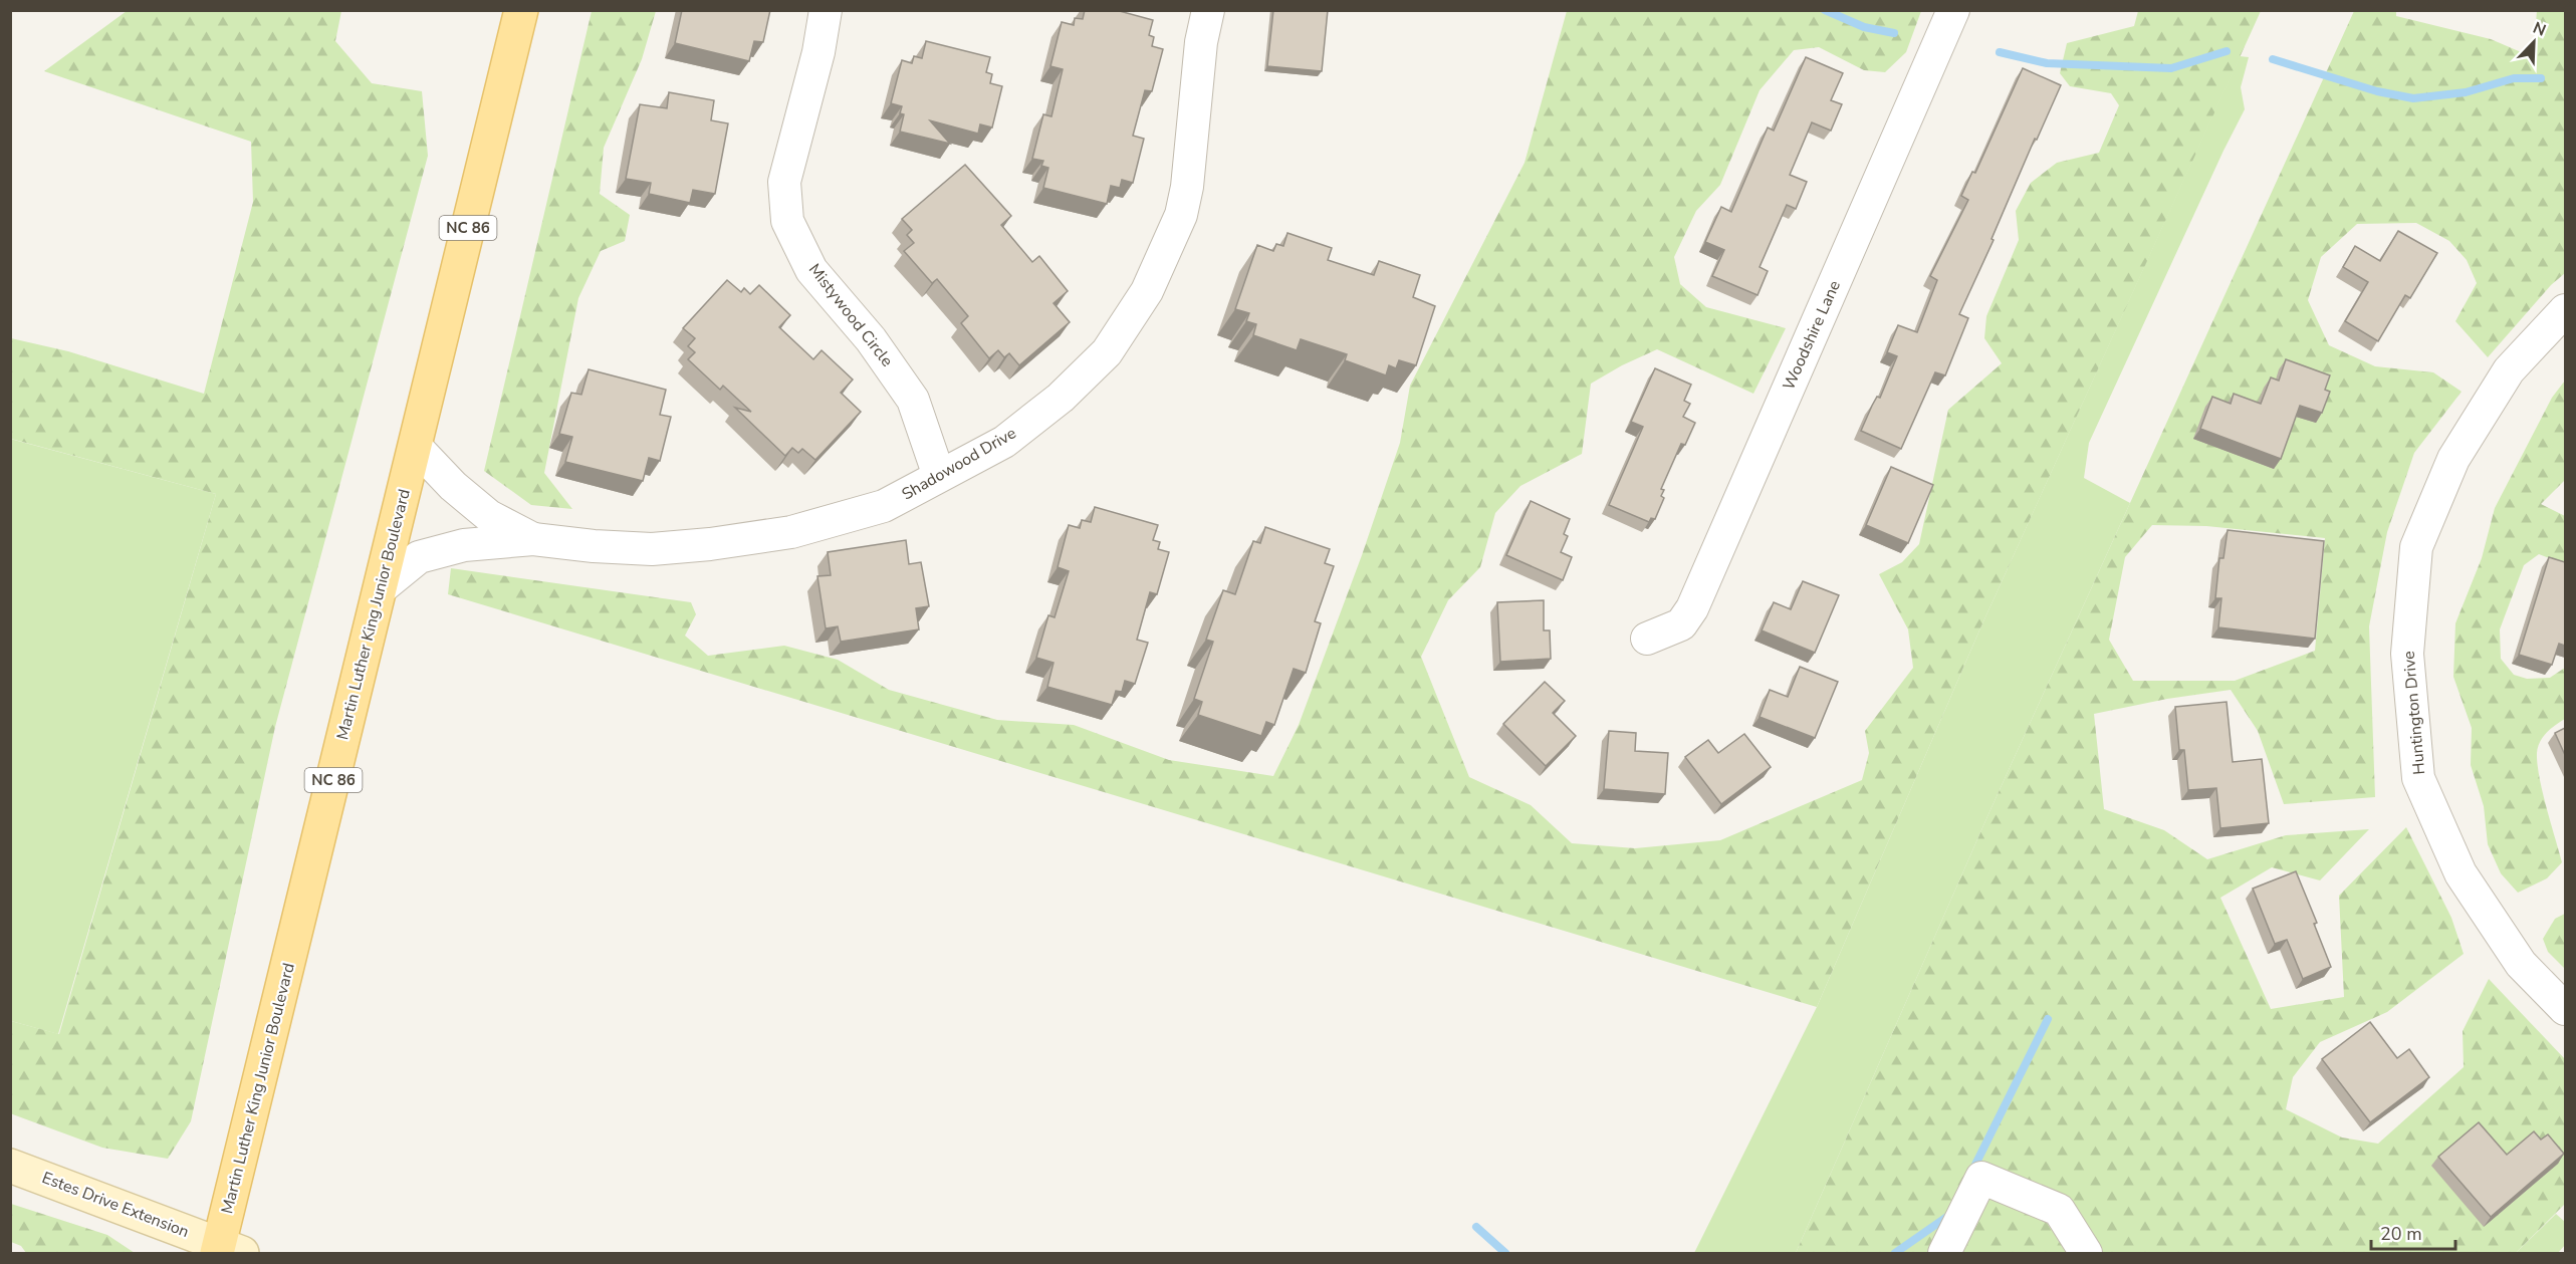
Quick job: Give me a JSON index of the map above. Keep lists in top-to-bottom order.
{
  "streets": {
    "main road": ["NC 86", "Martin Luther King Junior Boulevard", "Estes Drive Extension"],
    "street": [
      "Mistywood Circle",
      "Woodshire Lane",
      "Shadowood Drive",
      "Huntington Drive"
    ]
  },
  "crossings": [
    ["Mistywood Circle", "Shadowood Drive"],
    ["Shadowood Drive", "Martin Luther King Junior Boulevard"],
    ["Martin Luther King Junior Boulevard", "Estes Drive Extension"]
  ],
  "scale_bar": "20 m",
  "north": "top right"
}
